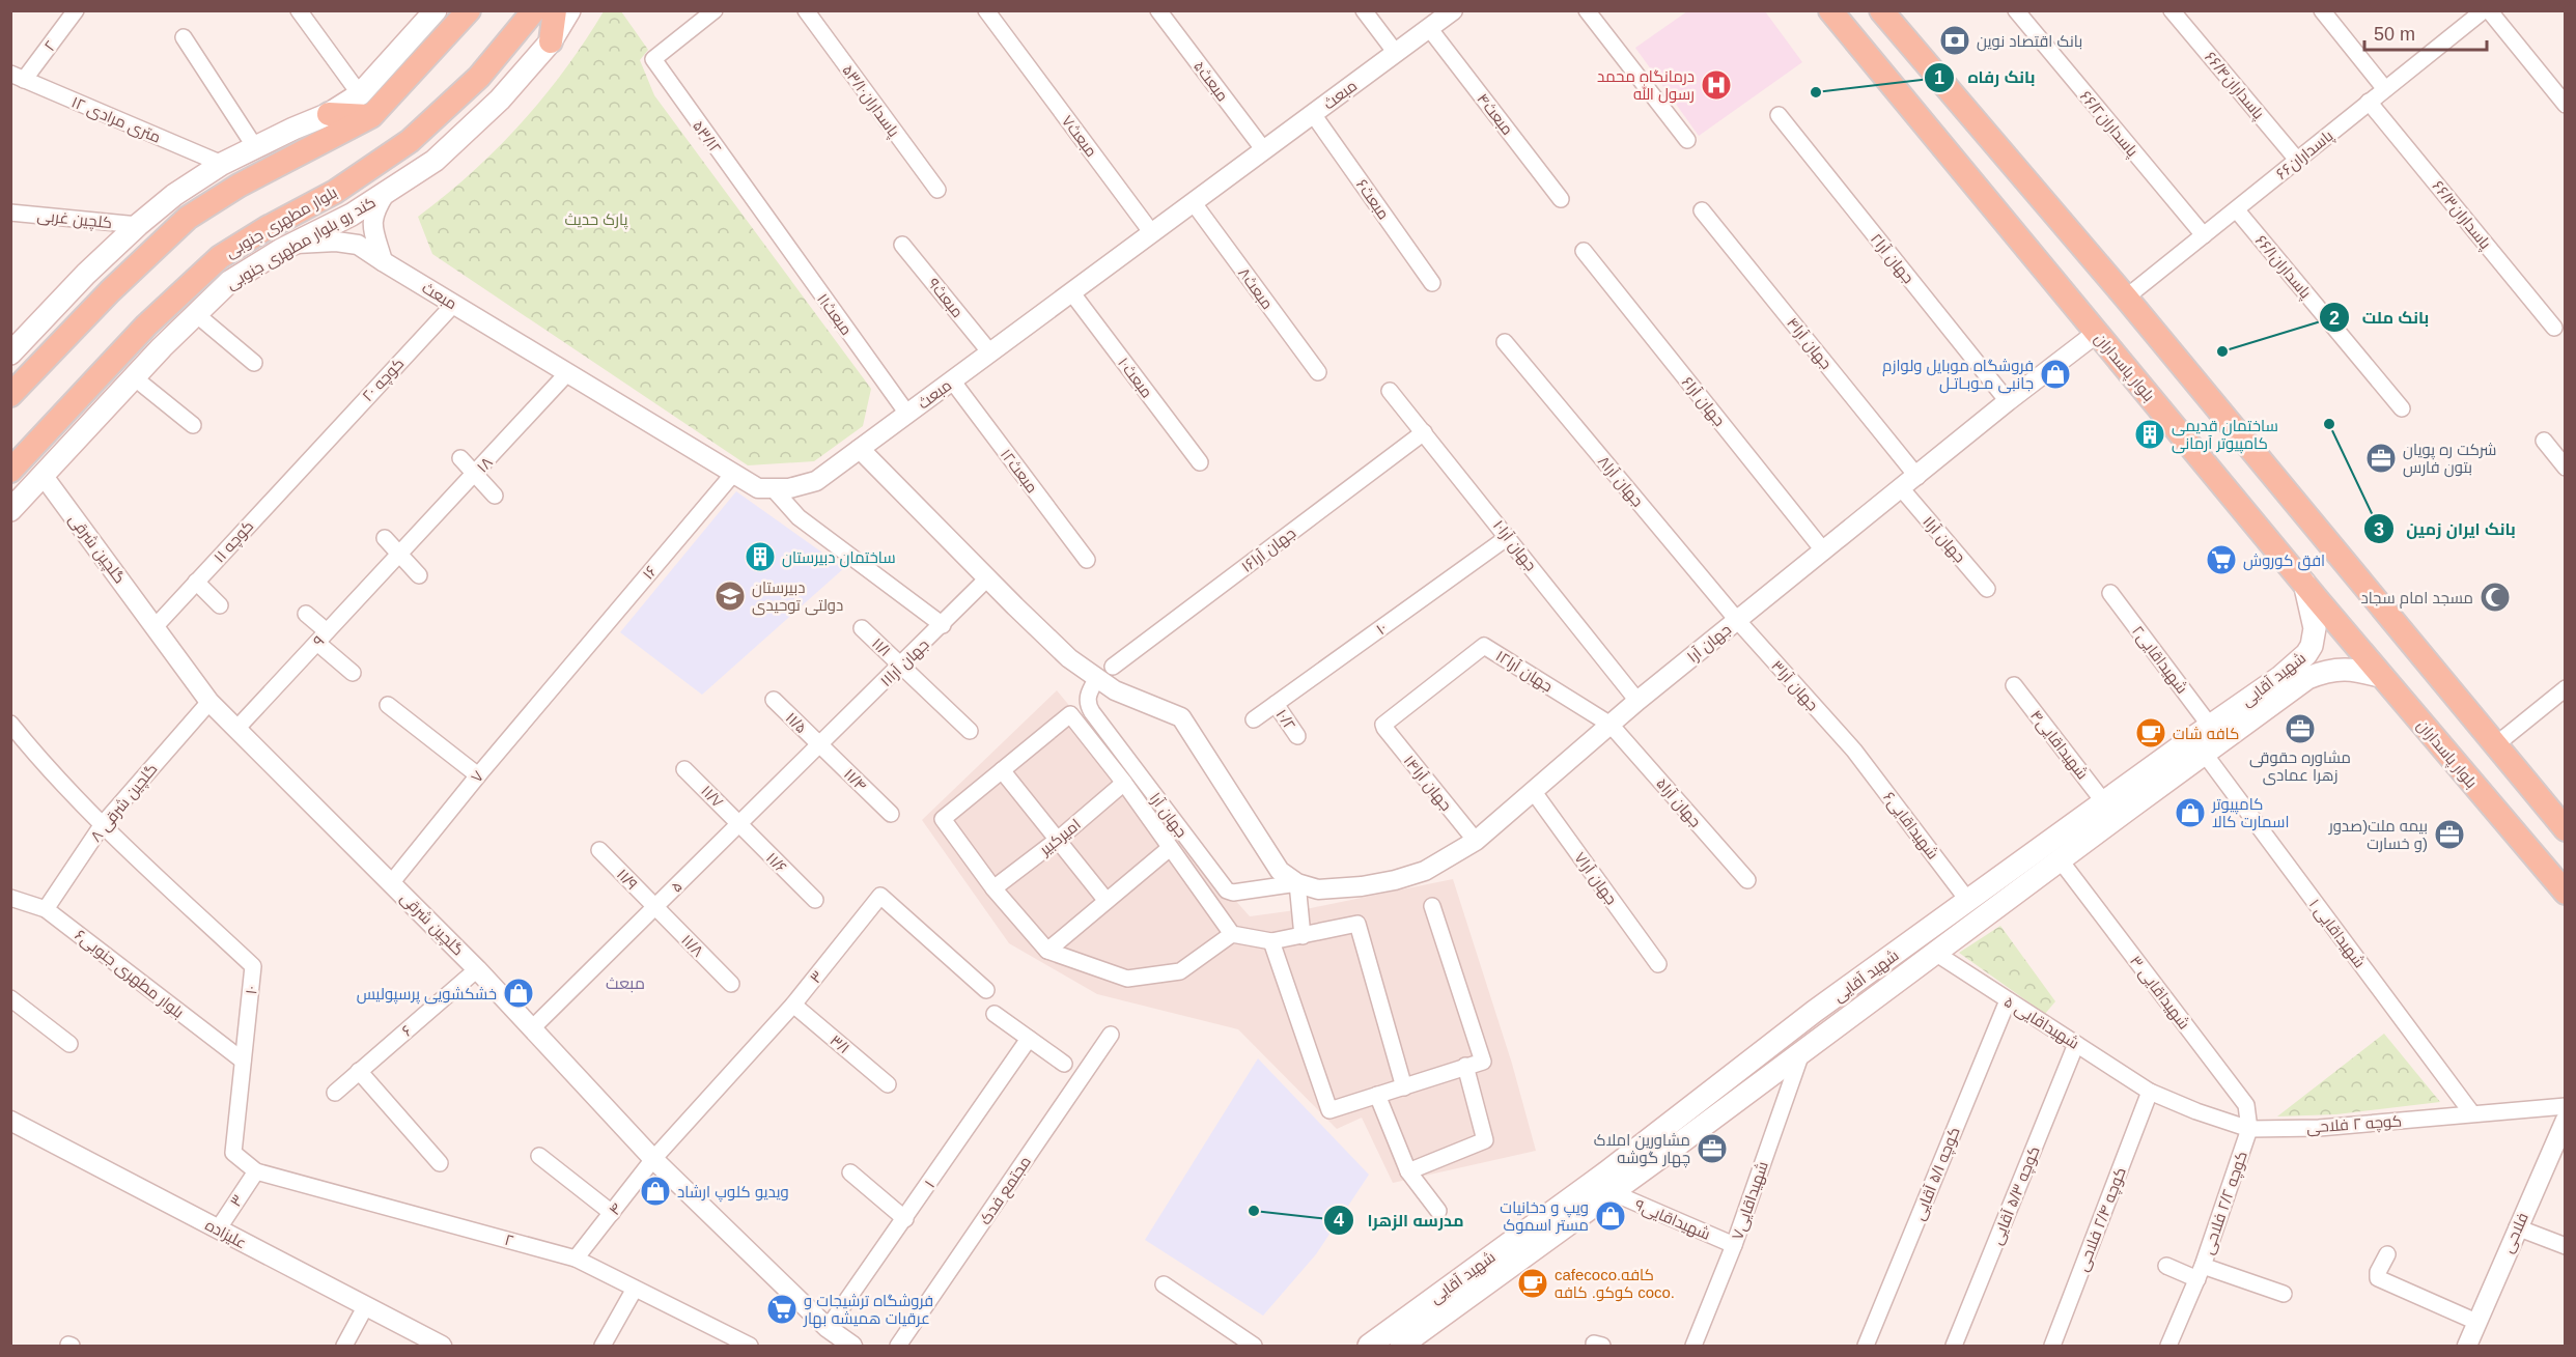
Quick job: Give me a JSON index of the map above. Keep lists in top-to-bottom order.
{
  "streets": {
    "main road": [
      "بلوار مطهری جنوبی",
      "کند رو بلوار مطهری جنوبی",
      "بلوار پاسداران",
      "شهید آقایی"
    ],
    "street": [
      "۲",
      "مبعث۵",
      "پاسداران۶۶/۴",
      "مبعث",
      "پاسداران۵۳/۱۰",
      "مبعث۴",
      "۱۲ متری مرادی",
      "پاسداران۶۶/۲",
      "مبعث۷",
      "۵۳/۱۲",
      "پاسداران۶۶",
      "مبعث۶",
      "پاسداران۶۶/۳",
      "کلچین غربی",
      "جهان آرا۲",
      "پاسداران۶۶/۱",
      "مبعث۸",
      "مبعث۹",
      "مبعث۱۱",
      "جهان آرا۴",
      "مبعث۱۰",
      "کوچه ۲۰",
      "جهان آرا۶",
      "۱۸",
      "مبعث۱۲",
      "جهان آرا۸",
      "جهان آرا۱",
      "کوچه ۱۱",
      "جهان آرا۱۰",
      "گلچین شرقی",
      "جهان آرا۱۶",
      "۱۶",
      "۱۰",
      "۹",
      "جهان آرا",
      "۱۱/۱",
      "شهیداقایی۲",
      "جهان آرا۱۱",
      "جهان آرا۱۲",
      "جهان آرا۳",
      "۱۰/۲",
      "۱۱/۵",
      "شهیداقایی۴",
      "۷",
      "۱۱/۴",
      "جهان آرا۱۴",
      "۱۱/۷",
      "۸ گلچین شرقی",
      "جهان آرا۵",
      "شهیداقایی۶",
      "امیرکبیر",
      "۱۱/۶",
      "جهان آرا۷",
      "۱۱/۹",
      "۵",
      "۱ شهیداقایی",
      "۱۱/۸",
      "بلوار مطهری جنوبی۶",
      "۳",
      "۳ شهیداقایی",
      "۵ شهیداقایی",
      "۶",
      "۳/۱",
      "کوچه ۲ فلاحی",
      "کوچه ۵/۱ آقایی",
      "۱",
      "مجتمع فدک",
      "کوچه ۵/۳ آقایی",
      "شهیداقایی۷",
      "کوچه ۲/۲ فلاحی",
      "۴",
      "شهیداقایی۹",
      "کوچه ۲/۴ فلاحی",
      "فلاحی",
      "علیزاده"
    ]
  },
  "crossings": [
    ["۲", "۱۲ متری مرادی"],
    ["۲", "۱۰"],
    ["۲", "۳"],
    ["۲", "۴"],
    ["مبعث۵", "مبعث"],
    ["پاسداران۶۶/۴", "پاسداران۶۶"],
    ["مبعث", "مبعث۴"],
    ["مبعث", "مبعث۷"],
    ["مبعث", "مبعث۶"],
    ["مبعث", "کند رو بلوار مطهری جنوبی"],
    ["مبعث", "مبعث۸"],
    ["مبعث", "مبعث۹"],
    ["مبعث", "مبعث۱۱"],
    ["مبعث", "مبعث۱۰"],
    ["مبعث", "کوچه ۲۰"],
    ["مبعث", "۱۸"],
    ["مبعث", "مبعث۱۲"],
    ["مبعث", "۱۶"],
    ["پاسداران۶۶/۲", "پاسداران۶۶"],
    ["۵۳/۱۲", "مبعث۱۱"],
    ["پاسداران۶۶", "پاسداران۶۶/۳"],
    ["پاسداران۶۶", "پاسداران۶۶/۱"],
    ["کند رو بلوار مطهری جنوبی", "گلچین شرقی"],
    ["جهان آرا۲", "جهان آرا"],
    ["جهان آرا۴", "جهان آرا"],
    ["بلوار پاسداران", "جهان آرا"],
    ["بلوار پاسداران", "شهید آقایی"],
    ["کوچه ۲۰", "کوچه ۱۱"],
    ["جهان آرا۶", "جهان آرا"],
    ["۱۸", "۹"],
    ["جهان آرا۸", "جهان آرا"],
    ["جهان آرا۸", "جهان آرا۳"],
    ["جهان آرا۱", "جهان آرا"],
    ["کوچه ۱۱", "گلچین شرقی"],
    ["جهان آرا۱۰", "جهان آرا۱۶"],
    ["جهان آرا۱۰", "۱۰"],
    ["جهان آرا۱۰", "جهان آرا"],
    ["گلچین شرقی", "۹"],
    ["گلچین شرقی", "۷"],
    ["گلچین شرقی", "۸ گلچین شرقی"],
    ["گلچین شرقی", "۵"],
    ["گلچین شرقی", "۳"],
    ["گلچین شرقی", "۶"],
    ["گلچین شرقی", "۱"],
    ["گلچین شرقی", "۴"],
    ["۱۶", "۷"],
    ["۱۰", "۱۰/۲"],
    ["۱۰", "۸ گلچین شرقی"],
    ["۱۰", "بلوار مطهری جنوبی۶"],
    ["۱۰", "۳"],
    ["جهان آرا", "جهان آرا۱۲"],
    ["جهان آرا", "جهان آرا۳"],
    ["جهان آرا", "جهان آرا۱۴"],
    ["جهان آرا", "جهان آرا۵"],
    ["جهان آرا", "جهان آرا۷"],
    ["۱۱/۱", "جهان آرا۱۱"],
    ["شهیداقایی۲", "شهید آقایی"],
    ["جهان آرا۱۱", "۱۱/۵"],
    ["جهان آرا۱۱", "۱۱/۴"],
    ["جهان آرا۱۱", "۵"],
    ["جهان آرا۱۲", "جهان آرا۱۴"],
    ["جهان آرا۱۲", "جهان آرا۵"],
    ["شهید آقایی", "شهیداقایی۴"],
    ["شهید آقایی", "شهیداقایی۶"],
    ["شهید آقایی", "۱ شهیداقایی"],
    ["شهید آقایی", "۳ شهیداقایی"],
    ["شهید آقایی", "۵ شهیداقایی"],
    ["شهید آقایی", "شهیداقایی۷"],
    ["شهید آقایی", "شهیداقایی۹"],
    ["جهان آرا۳", "شهیداقایی۶"],
    ["۱۱/۵", "۱۱/۴"],
    ["۱۱/۵", "۵"],
    ["۱۱/۴", "۵"],
    ["۱۱/۷", "۱۱/۶"],
    ["۱۱/۷", "۵"],
    ["۸ گلچین شرقی", "بلوار مطهری جنوبی۶"],
    ["۱۱/۶", "۵"],
    ["۱۱/۹", "۵"],
    ["۱۱/۹", "۱۱/۸"],
    ["۵", "۱۱/۸"],
    ["۱ شهیداقایی", "کوچه ۲ فلاحی"],
    ["۳", "۳/۱"],
    ["۳", "۴"],
    ["۳", "علیزاده"],
    ["۳ شهیداقایی", "کوچه ۲ فلاحی"],
    ["۳ شهیداقایی", "کوچه ۲/۲ فلاحی"],
    ["۵ شهیداقایی", "کوچه ۲ فلاحی"],
    ["۵ شهیداقایی", "کوچه ۵/۱ آقایی"],
    ["۵ شهیداقایی", "کوچه ۵/۳ آقایی"],
    ["۵ شهیداقایی", "کوچه ۲/۴ فلاحی"],
    ["کوچه ۲ فلاحی", "کوچه ۲/۲ فلاحی"],
    ["کوچه ۲ فلاحی", "کوچه ۲/۴ فلاحی"],
    ["شهیداقایی۷", "شهیداقایی۹"]
  ],
  "districts": ["مبعث"],
  "parks": ["پارک حدیث"],
  "places": {
    "bank": ["بانک اقتصاد نوین"],
    "hospital": ["درمانگاه محمد رسول الله"],
    "other": [
      "بانک رفاه",
      "بانک ملت",
      "بانک ایران زمین",
      "مدرسه الزهرا"
    ],
    "shop": [
      "فروشگاه موبایل ولوازم جانبی مـوبـاتـل",
      "کامپیوتر اسمارت کالا",
      "خشکشویی پرسپولیس",
      "ویدیو کلوپ ارشاد",
      "ویپ و دخانیات مستر اسموک"
    ],
    "building": ["ساختمان قدیمی کامپیوتر آرمانی", "ساختمان دبیرستان"],
    "office": [
      "شرکت ره پویان بتون فارس",
      "مشاوره حقوقی زهرا عمادی",
      "بیمه ملت(صدور و خسارت)",
      "مشاورین املاک چهار گوشه"
    ],
    "supermarket": ["افق کوروش", "فروشگاه ترشیجات و عرقیات همیشه بهار"],
    "school or university": ["دبیرستان دولتی توحیدی"],
    "mosque": ["مسجد امام سجاد"],
    "cafe": ["کافه شات", "cafecoco.کافه کوکو. کافه coco."]
  },
  "scale_bar": "50 m"
}
